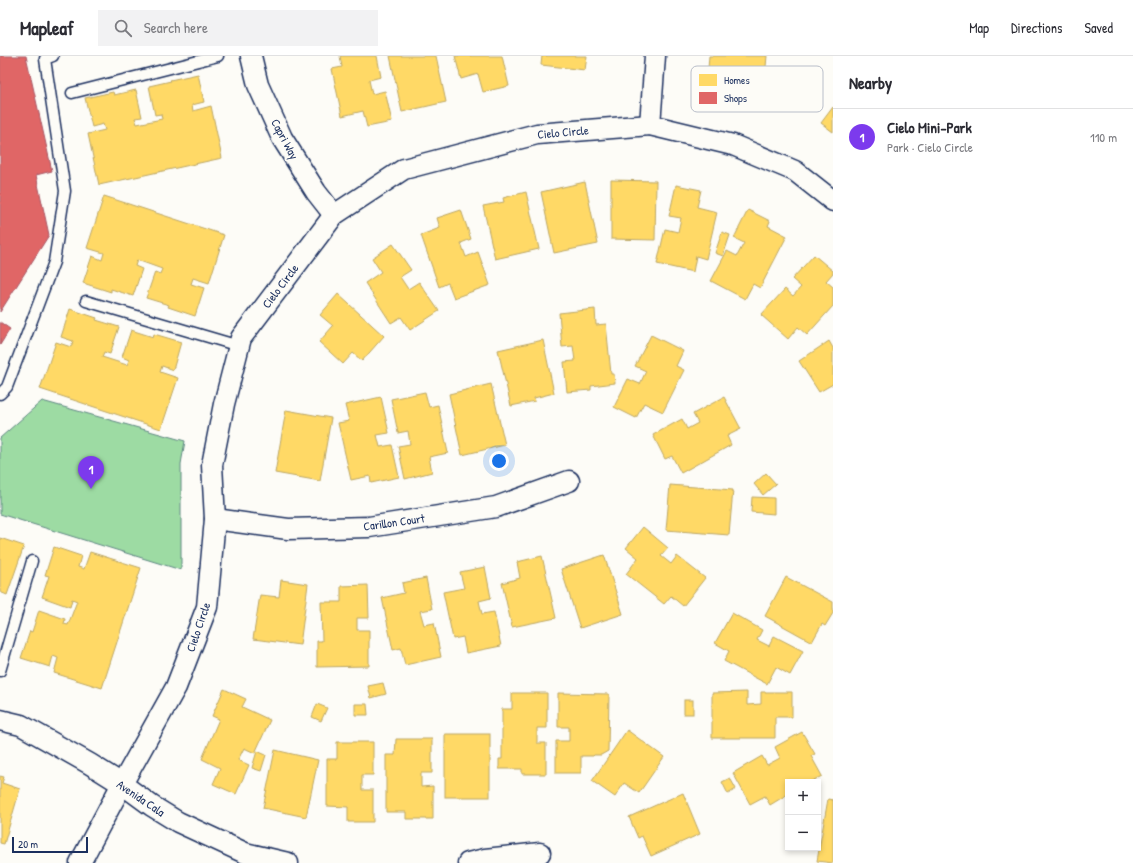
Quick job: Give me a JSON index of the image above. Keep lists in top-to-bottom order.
{
  "streets": {
    "street": [
      "Cielo Circle",
      "Capri Way",
      "Carillon Court",
      "Avenida Cala"
    ]
  },
  "crossings": [
    ["Cielo Circle", "Capri Way"],
    ["Cielo Circle", "Carillon Court"],
    ["Cielo Circle", "Avenida Cala"]
  ],
  "legend": ["Homes", "Shops"],
  "scale_bar": "20 m",
  "page": {
    "header": "Mapleaf",
    "search": "Search here",
    "nav": ["Map", "Directions", "Saved"],
    "heading": "Nearby",
    "list": [
      {
        "mark": "1",
        "name": "Cielo Mini-Park",
        "note": "Park · Cielo Circle",
        "value": "110 m"
      }
    ],
    "pins": "1",
    "map_buttons": ["+", "−"],
    "scale": "20 m"
  }
}
